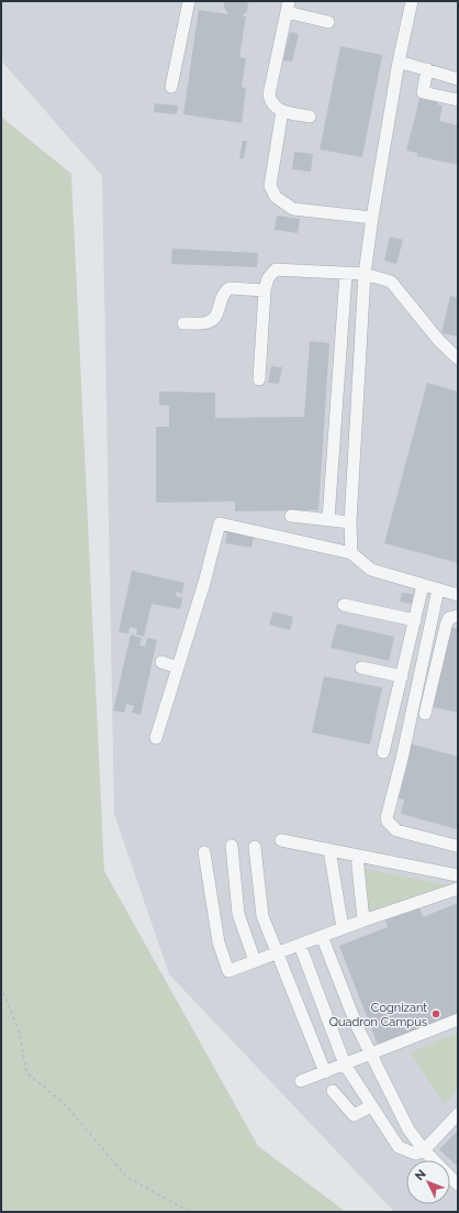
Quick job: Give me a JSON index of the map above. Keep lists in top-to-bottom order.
{
  "places": ["Cognizant Quadron Campus"],
  "north": "top left"
}
